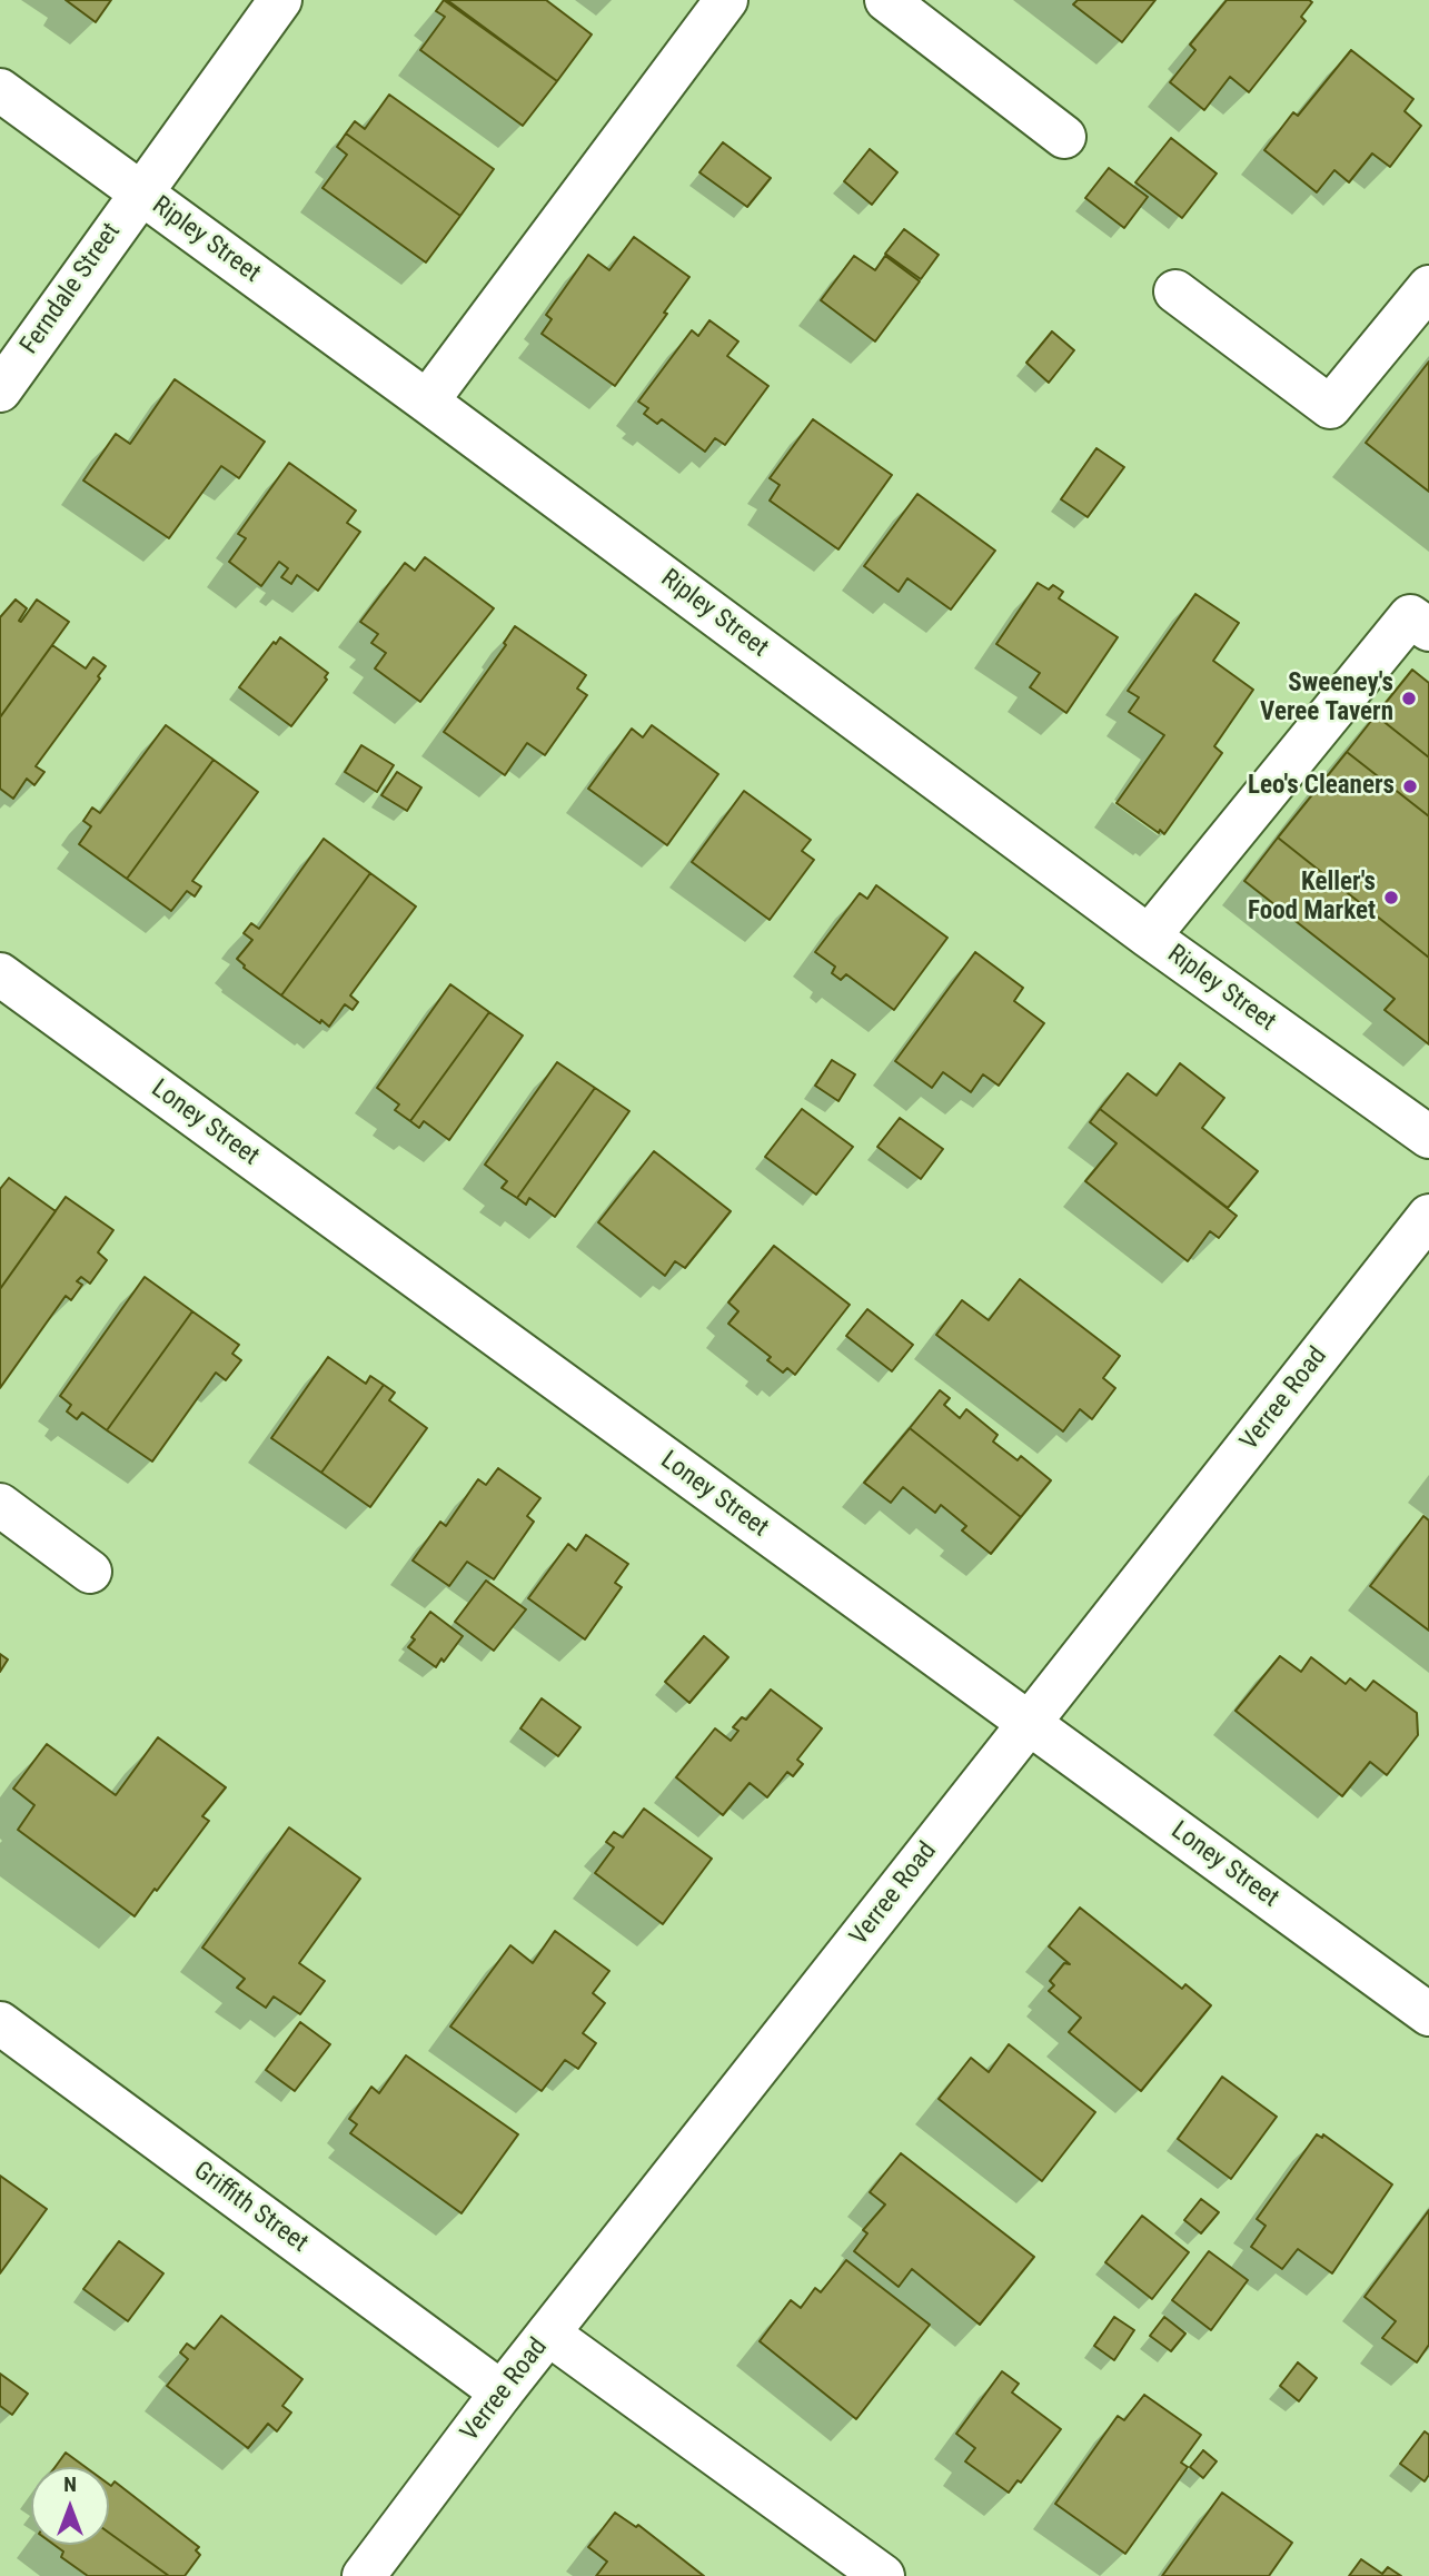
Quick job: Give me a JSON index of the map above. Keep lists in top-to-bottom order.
{
  "streets": {
    "street": [
      "Ripley Street",
      "Ferndale Street",
      "Loney Street",
      "Verree Road",
      "Griffith Street"
    ]
  },
  "crossings": [
    ["Ripley Street", "Ferndale Street"],
    ["Loney Street", "Verree Road"],
    ["Verree Road", "Griffith Street"]
  ],
  "places": ["Sweeney's Veree Tavern", "Leo's Cleaners", "Keller's Food Market"],
  "north": "top"
}
